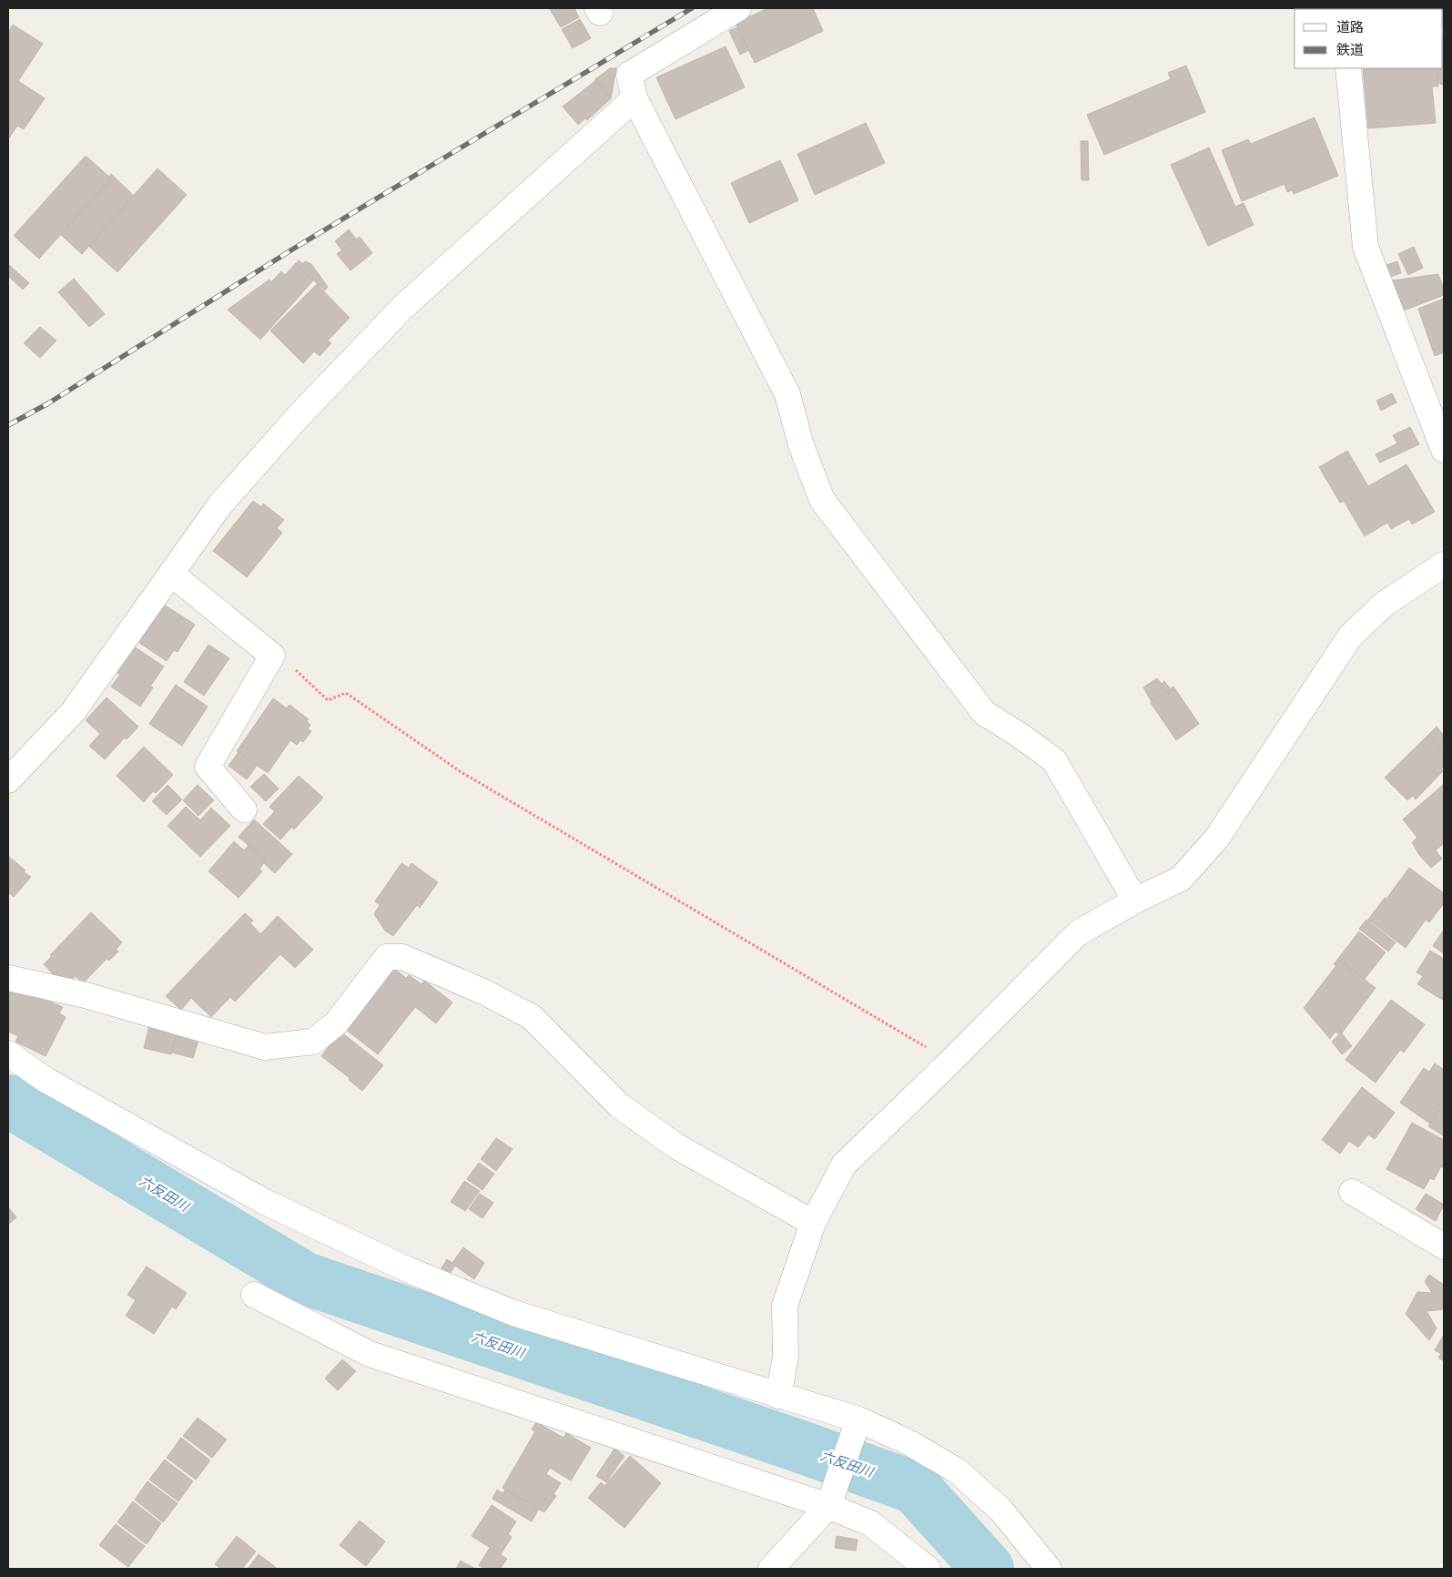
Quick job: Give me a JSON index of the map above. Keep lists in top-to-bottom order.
{
  "water": ["六反田川"],
  "legend": ["道路", "鉄道"]
}
